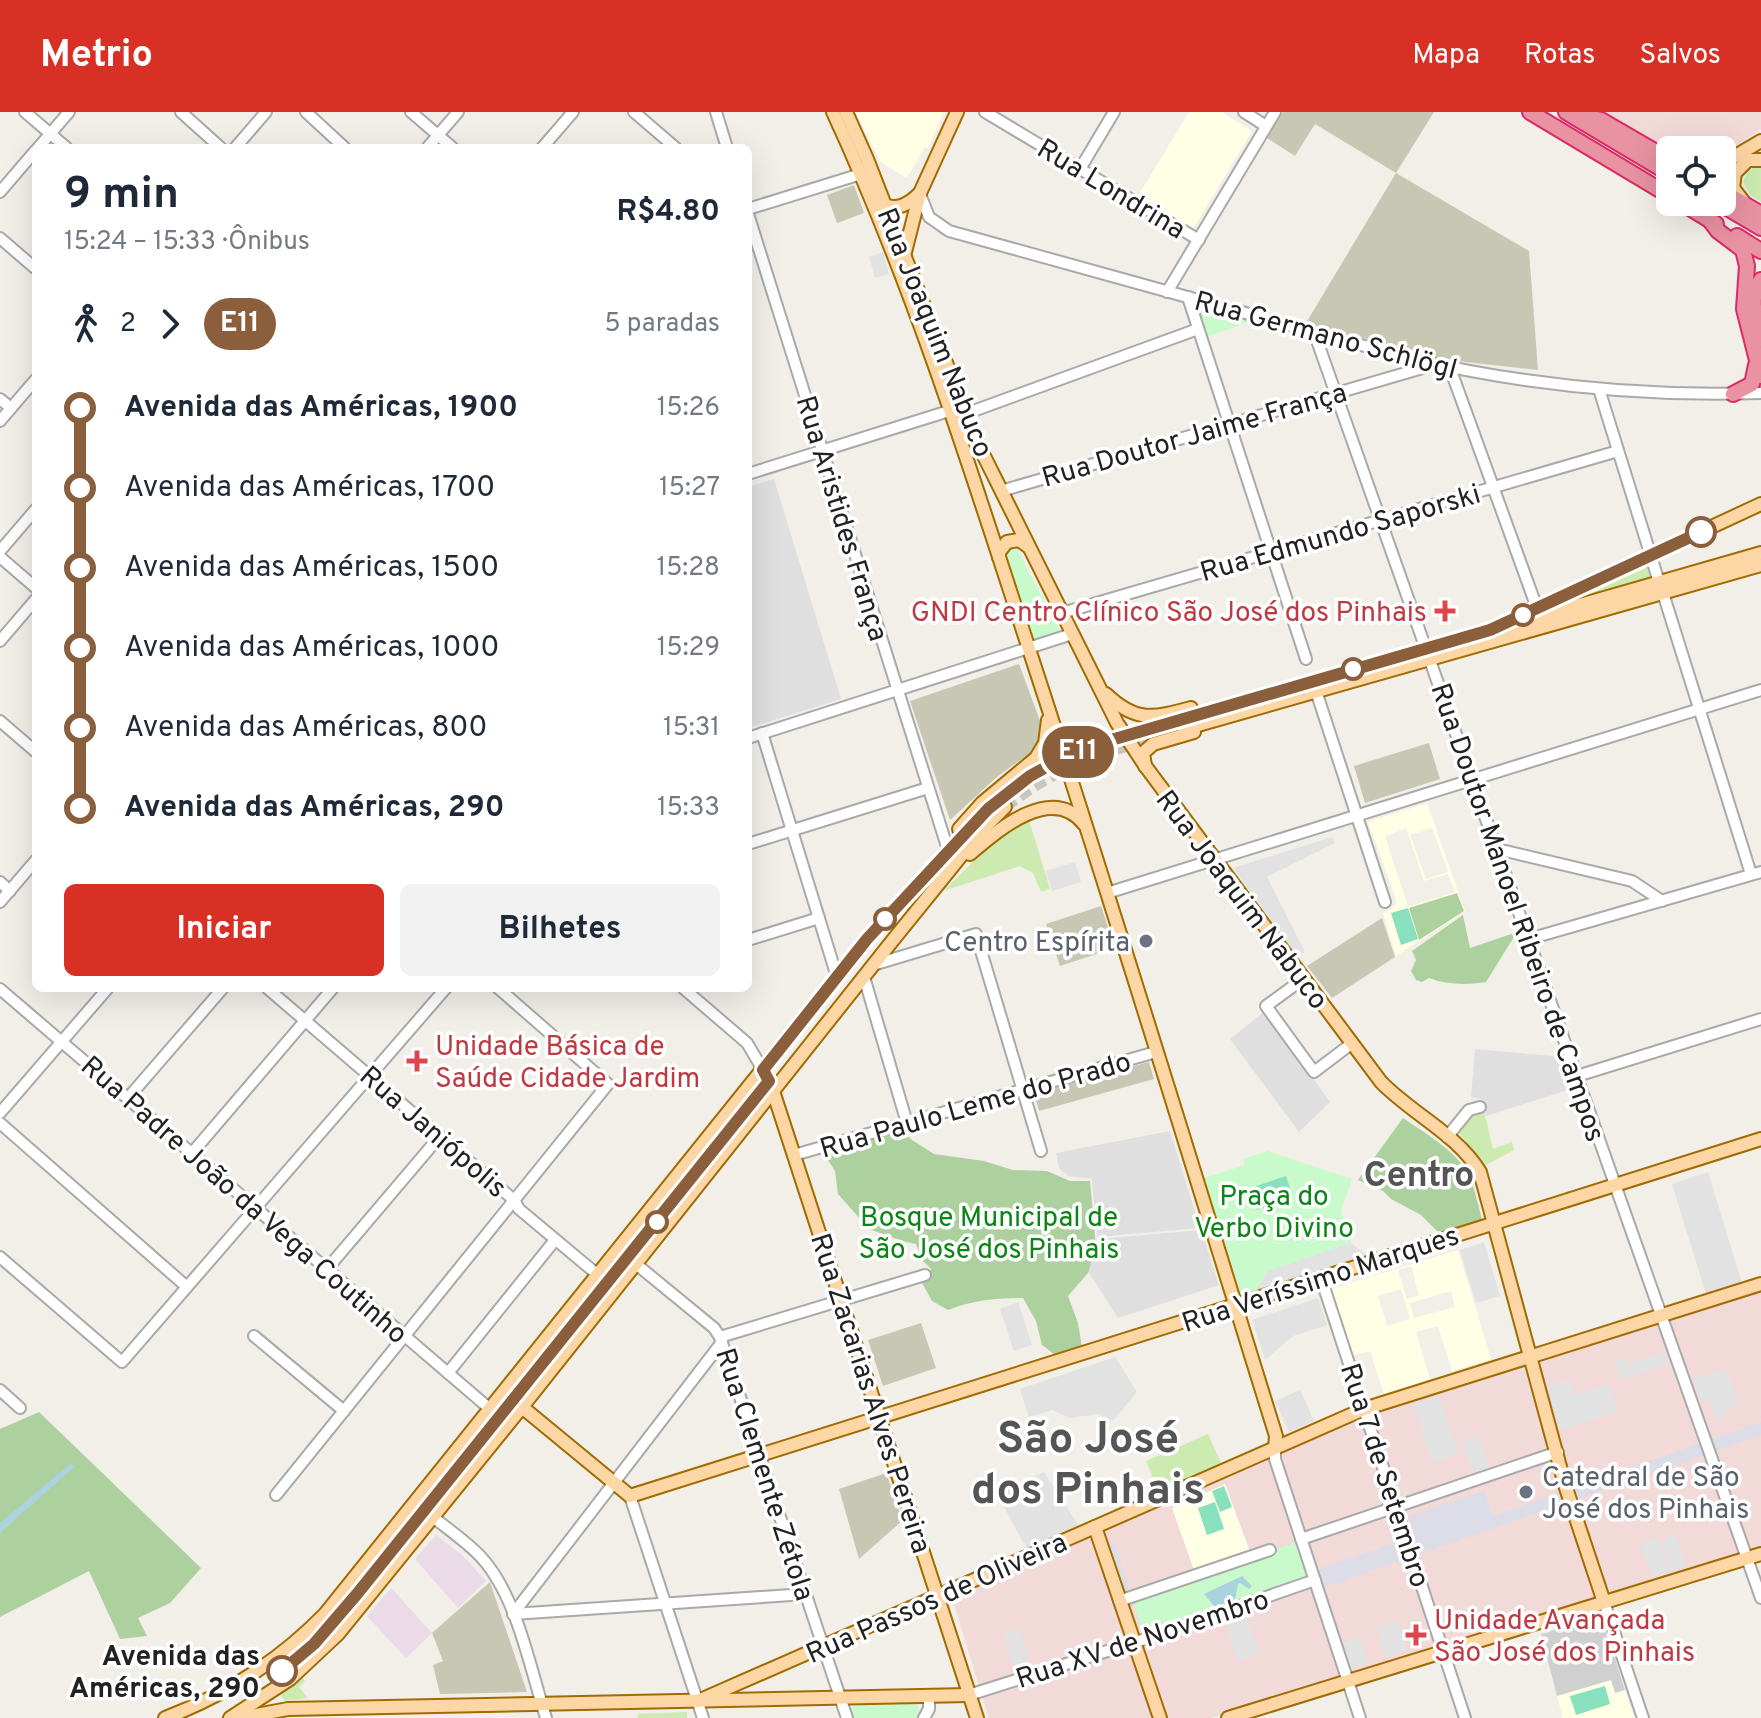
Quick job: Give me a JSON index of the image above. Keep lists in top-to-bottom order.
{
  "streets": {
    "main road": [
      "Rua Joaquim Nabuco",
      "Rua Veríssimo Marques",
      "Rua Zacarias Alves Pereira",
      "Rua Passos de Oliveira"
    ],
    "street": [
      "Rua Londrina",
      "Rua Germano Schlögl",
      "Rua Doutor Jaime França",
      "Rua Aristides França",
      "Rua Edmundo Saporski",
      "Rua Doutor Manoel Ribeiro de Campos",
      "Rua Paulo Leme do Prado",
      "Rua Janiópolis",
      "Rua Padre João da Vega Coutinho",
      "Rua Clemente Zétola",
      "Rua 7 de Setembro",
      "Rua XV de Novembro"
    ]
  },
  "crossings": [
    ["Rua Joaquim Nabuco", "Rua Doutor Jaime França"],
    ["Rua Joaquim Nabuco", "Rua Edmundo Saporski"],
    ["Rua Joaquim Nabuco", "Rua Paulo Leme do Prado"],
    ["Rua Joaquim Nabuco", "Rua Veríssimo Marques"],
    ["Rua Joaquim Nabuco", "Rua Passos de Oliveira"],
    ["Rua Germano Schlögl", "Rua Doutor Jaime França"],
    ["Rua Germano Schlögl", "Rua Doutor Manoel Ribeiro de Campos"],
    ["Rua Doutor Jaime França", "Rua Doutor Manoel Ribeiro de Campos"],
    ["Rua Edmundo Saporski", "Rua Doutor Manoel Ribeiro de Campos"],
    ["Rua Doutor Manoel Ribeiro de Campos", "Rua Veríssimo Marques"],
    ["Rua Doutor Manoel Ribeiro de Campos", "Rua Passos de Oliveira"],
    ["Rua Paulo Leme do Prado", "Rua Zacarias Alves Pereira"],
    ["Rua Veríssimo Marques", "Rua Zacarias Alves Pereira"],
    ["Rua Veríssimo Marques", "Rua Clemente Zétola"],
    ["Rua Veríssimo Marques", "Rua 7 de Setembro"],
    ["Rua Zacarias Alves Pereira", "Rua Passos de Oliveira"],
    ["Rua Zacarias Alves Pereira", "Rua XV de Novembro"],
    ["Rua Clemente Zétola", "Rua Passos de Oliveira"],
    ["Rua 7 de Setembro", "Rua Passos de Oliveira"]
  ],
  "districts": ["Centro", "São José dos Pinhais"],
  "parks": ["Praça do Verbo Divino", "Bosque Municipal de São José dos Pinhais"],
  "places": {
    "health": ["GNDI Centro Clínico São José dos Pinhais", "Unidade Básica de Saúde Cidade Jardim", "Unidade Avançada São José dos Pinhais"],
    "other": ["Centro Espírita", "Catedral de São José dos Pinhais", "Avenida das Américas, 290"]
  },
  "lines": ["bus line E11"],
  "page": {
    "header": "Metrio",
    "nav": ["Mapa", "Rotas", "Salvos"],
    "on_map": "E11",
    "heading": ["9 min", "15:24 – 15:33 · Ônibus", "R$4.80"],
    "legs": ["2", "E11", "5 paradas"],
    "list": [
      {
        "name": "Avenida das Américas, 1900",
        "value": "15:26"
      },
      {
        "name": "Avenida das Américas, 1700",
        "value": "15:27"
      },
      {
        "name": "Avenida das Américas, 1500",
        "value": "15:28"
      },
      {
        "name": "Avenida das Américas, 1000",
        "value": "15:29"
      },
      {
        "name": "Avenida das Américas, 800",
        "value": "15:31"
      },
      {
        "name": "Avenida das Américas, 290",
        "value": "15:33"
      }
    ],
    "buttons": ["Iniciar", "Bilhetes"]
  }
}
